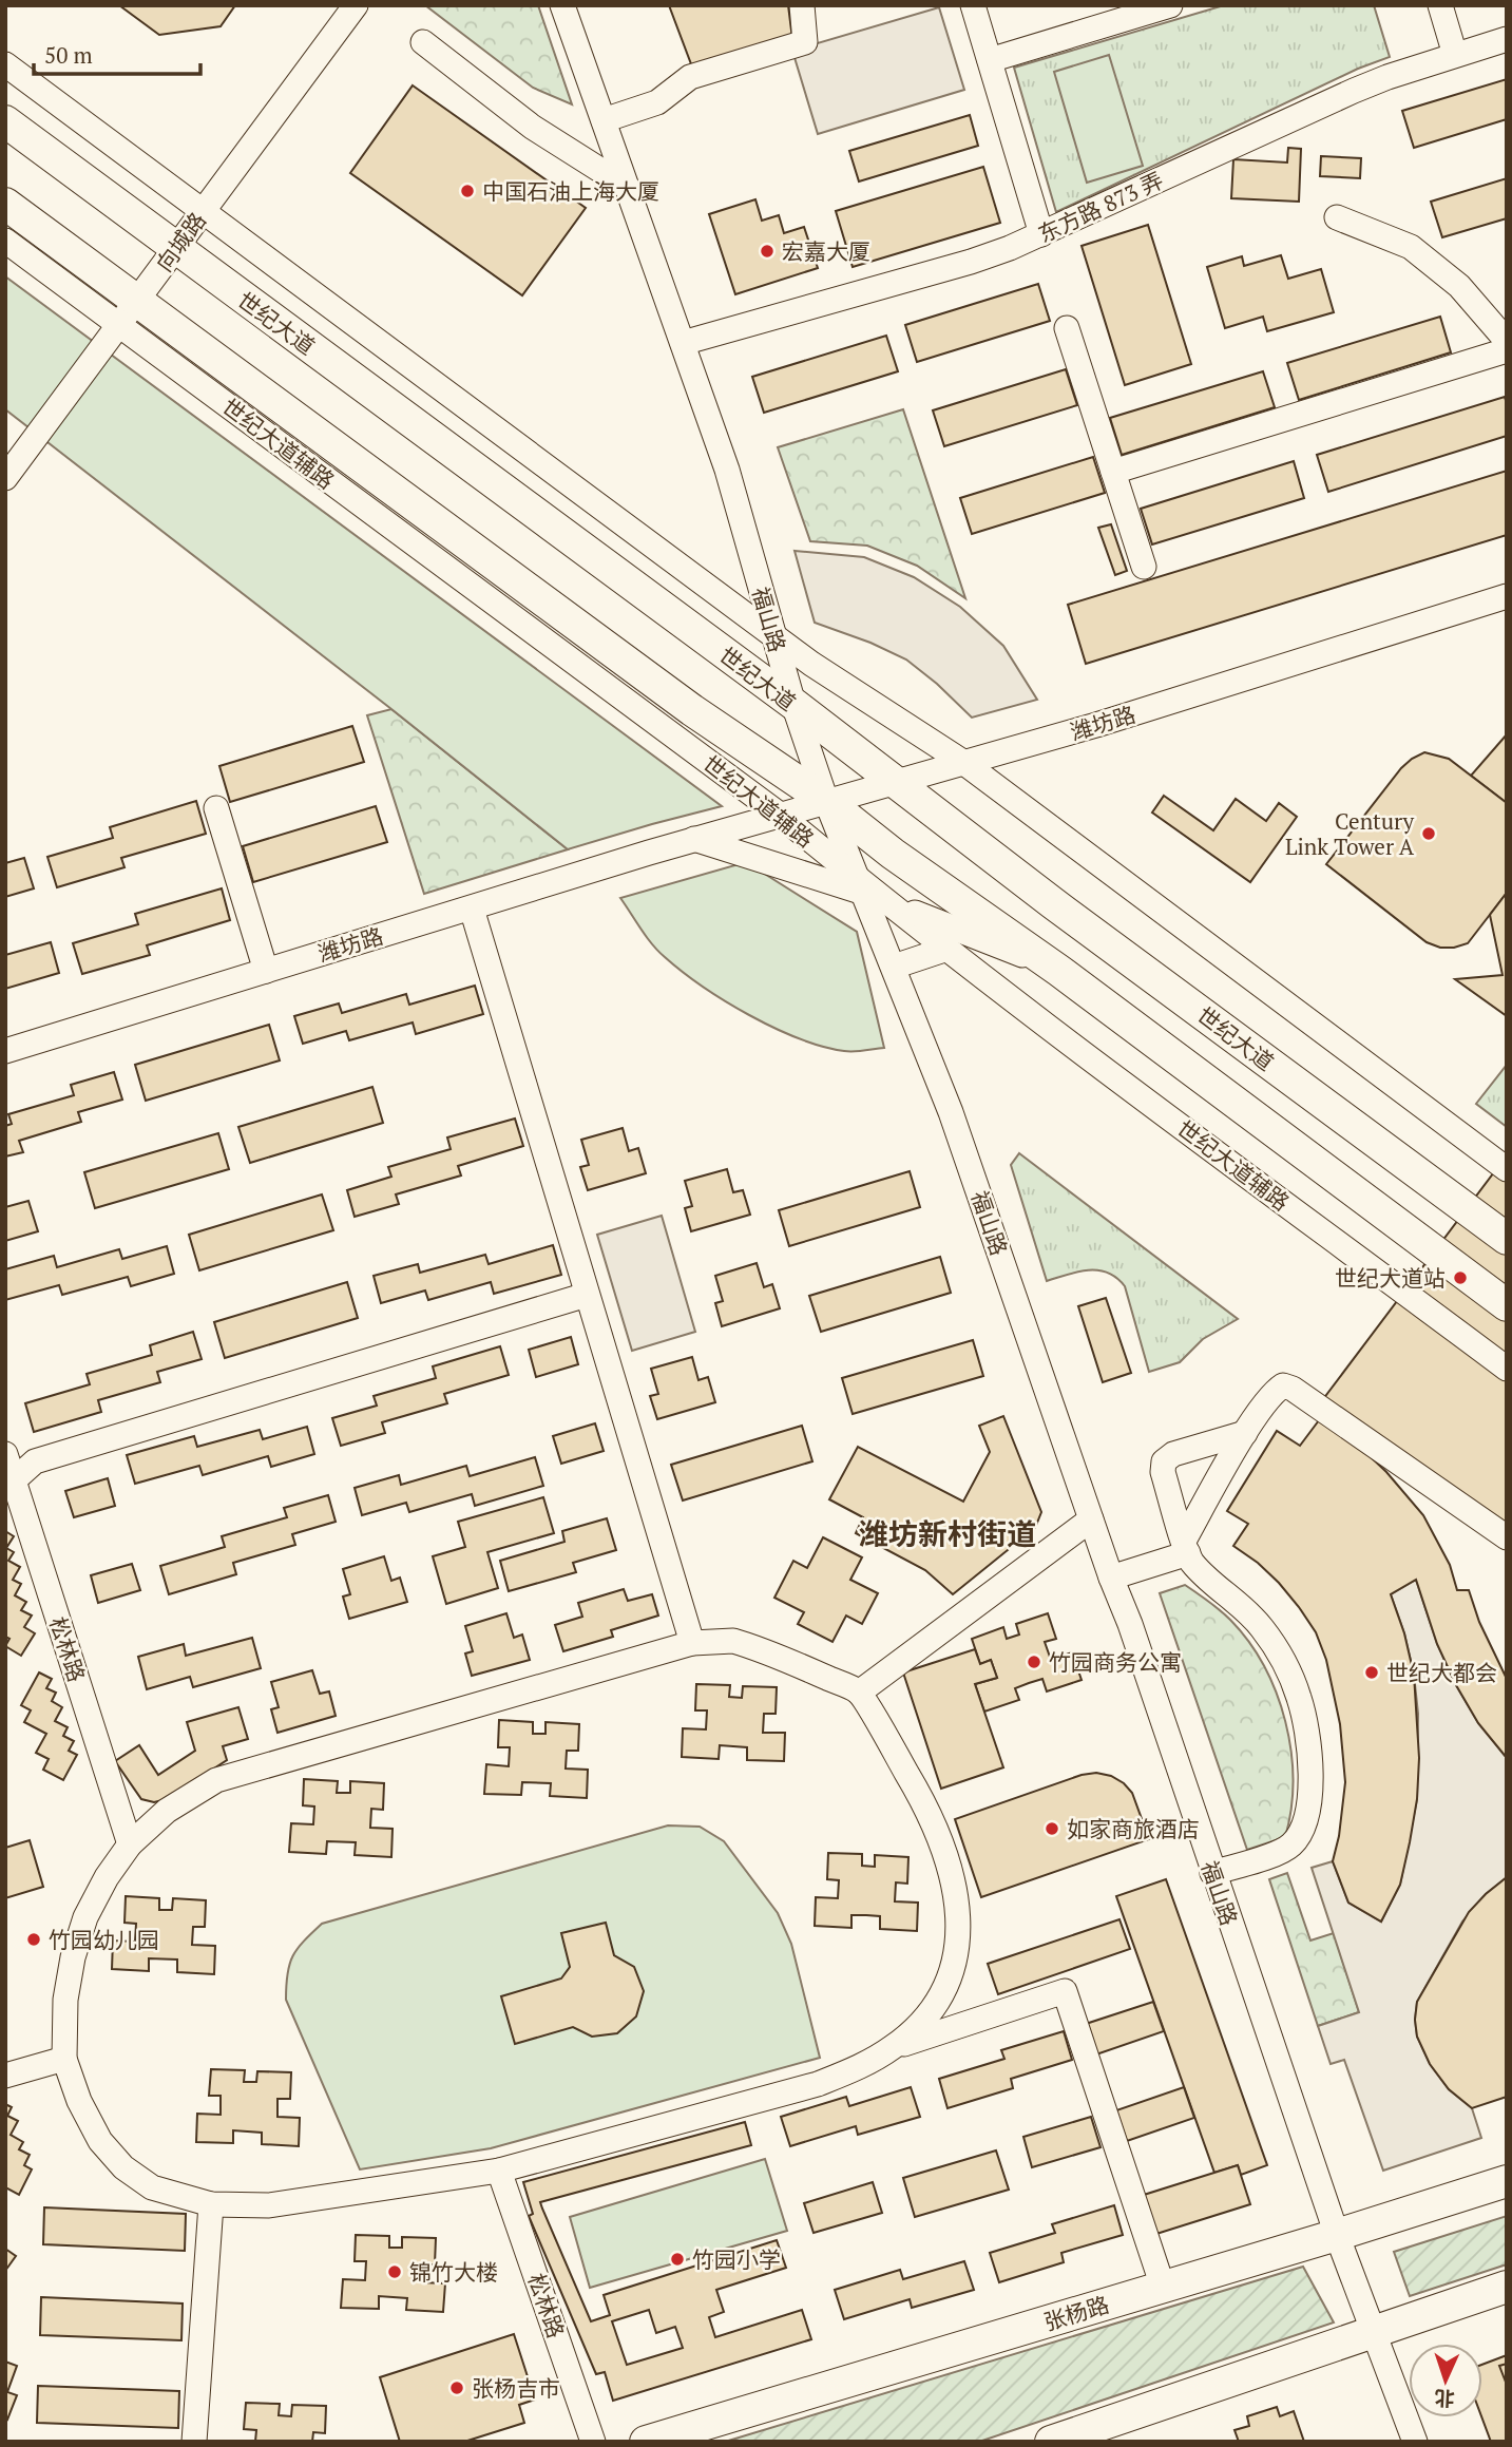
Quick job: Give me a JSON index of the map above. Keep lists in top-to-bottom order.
{
  "streets": {
    "main road": ["世纪大道", "张杨路"],
    "street": [
      "东方路 873 弄",
      "向城路",
      "世纪大道辅路",
      "福山路",
      "潍坊路",
      "松林路"
    ]
  },
  "crossings": [
    ["东方路 873 弄", "福山路"],
    ["向城路", "世纪大道"],
    ["向城路", "世纪大道辅路"],
    ["世纪大道", "福山路"],
    ["世纪大道", "潍坊路"],
    ["世纪大道辅路", "福山路"],
    ["世纪大道辅路", "潍坊路"],
    ["福山路", "潍坊路"],
    ["福山路", "张杨路"]
  ],
  "districts": ["潍坊新村街道"],
  "places": [
    "中国石油上海大厦",
    "宏嘉大厦",
    "Century Link Tower A",
    "世纪大道站",
    "竹园商务公寓",
    "世纪大都会",
    "如家商旅酒店",
    "竹园幼儿园",
    "竹园小学",
    "锦竹大楼",
    "张杨吉市"
  ],
  "scale_bar": "50 m",
  "north": "bottom"
}
